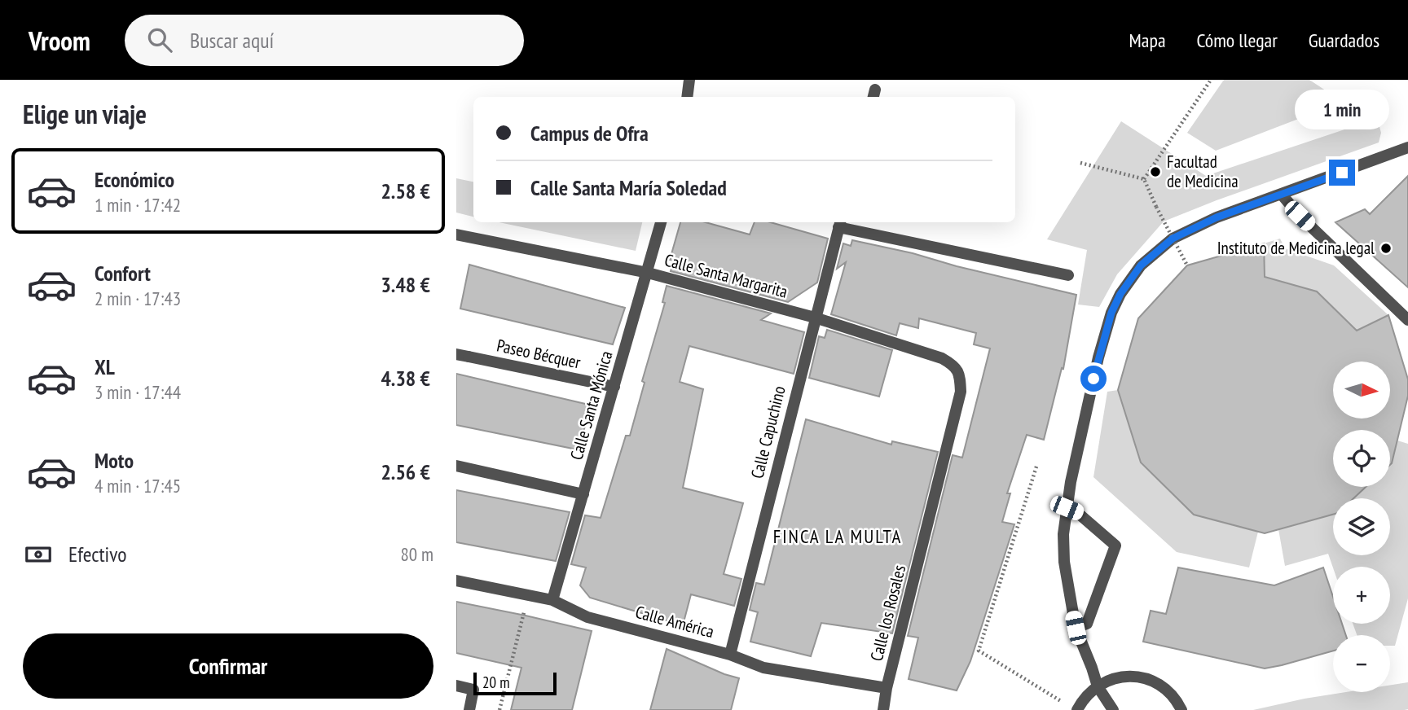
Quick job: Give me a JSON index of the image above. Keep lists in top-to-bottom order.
{
  "streets": {
    "street": [
      "Calle Santa Margarita",
      "Paseo Bécquer",
      "Calle Santa Mónica",
      "Calle Capuchino",
      "Calle los Rosales",
      "Calle América"
    ]
  },
  "crossings": [
    ["Calle Santa Margarita", "Calle Santa Mónica"],
    ["Calle Santa Margarita", "Calle Capuchino"],
    ["Calle Santa Margarita", "Calle los Rosales"],
    ["Paseo Bécquer", "Calle Santa Mónica"],
    ["Calle Santa Mónica", "Calle América"],
    ["Calle Capuchino", "Calle América"],
    ["Calle los Rosales", "Calle América"]
  ],
  "districts": ["FINCA LA MULTA"],
  "places": ["Facultad de Medicina", "Instituto de Medicina legal"],
  "scale_bar": "20 m",
  "north": "right",
  "page": {
    "header": "Vroom",
    "search": "Buscar aquí",
    "nav": ["Mapa", "Cómo llegar", "Guardados"],
    "heading": "Elige un viaje",
    "bubble": "1 min",
    "banner": ["Campus de Ofra", "Calle Santa María Soledad"],
    "list": [
      {
        "name": "Económico",
        "note": "1 min · 17:42",
        "value": "2.58 €"
      },
      {
        "name": "Confort",
        "note": "2 min · 17:43",
        "value": "3.48 €"
      },
      {
        "name": "XL",
        "note": "3 min · 17:44",
        "value": "4.38 €"
      },
      {
        "name": "Moto",
        "note": "4 min · 17:45",
        "value": "2.56 €"
      }
    ],
    "map_buttons": ["+", "−"],
    "pay": ["Efectivo", "80 m"],
    "buttons": "Confirmar",
    "scale": "20 m"
  }
}
